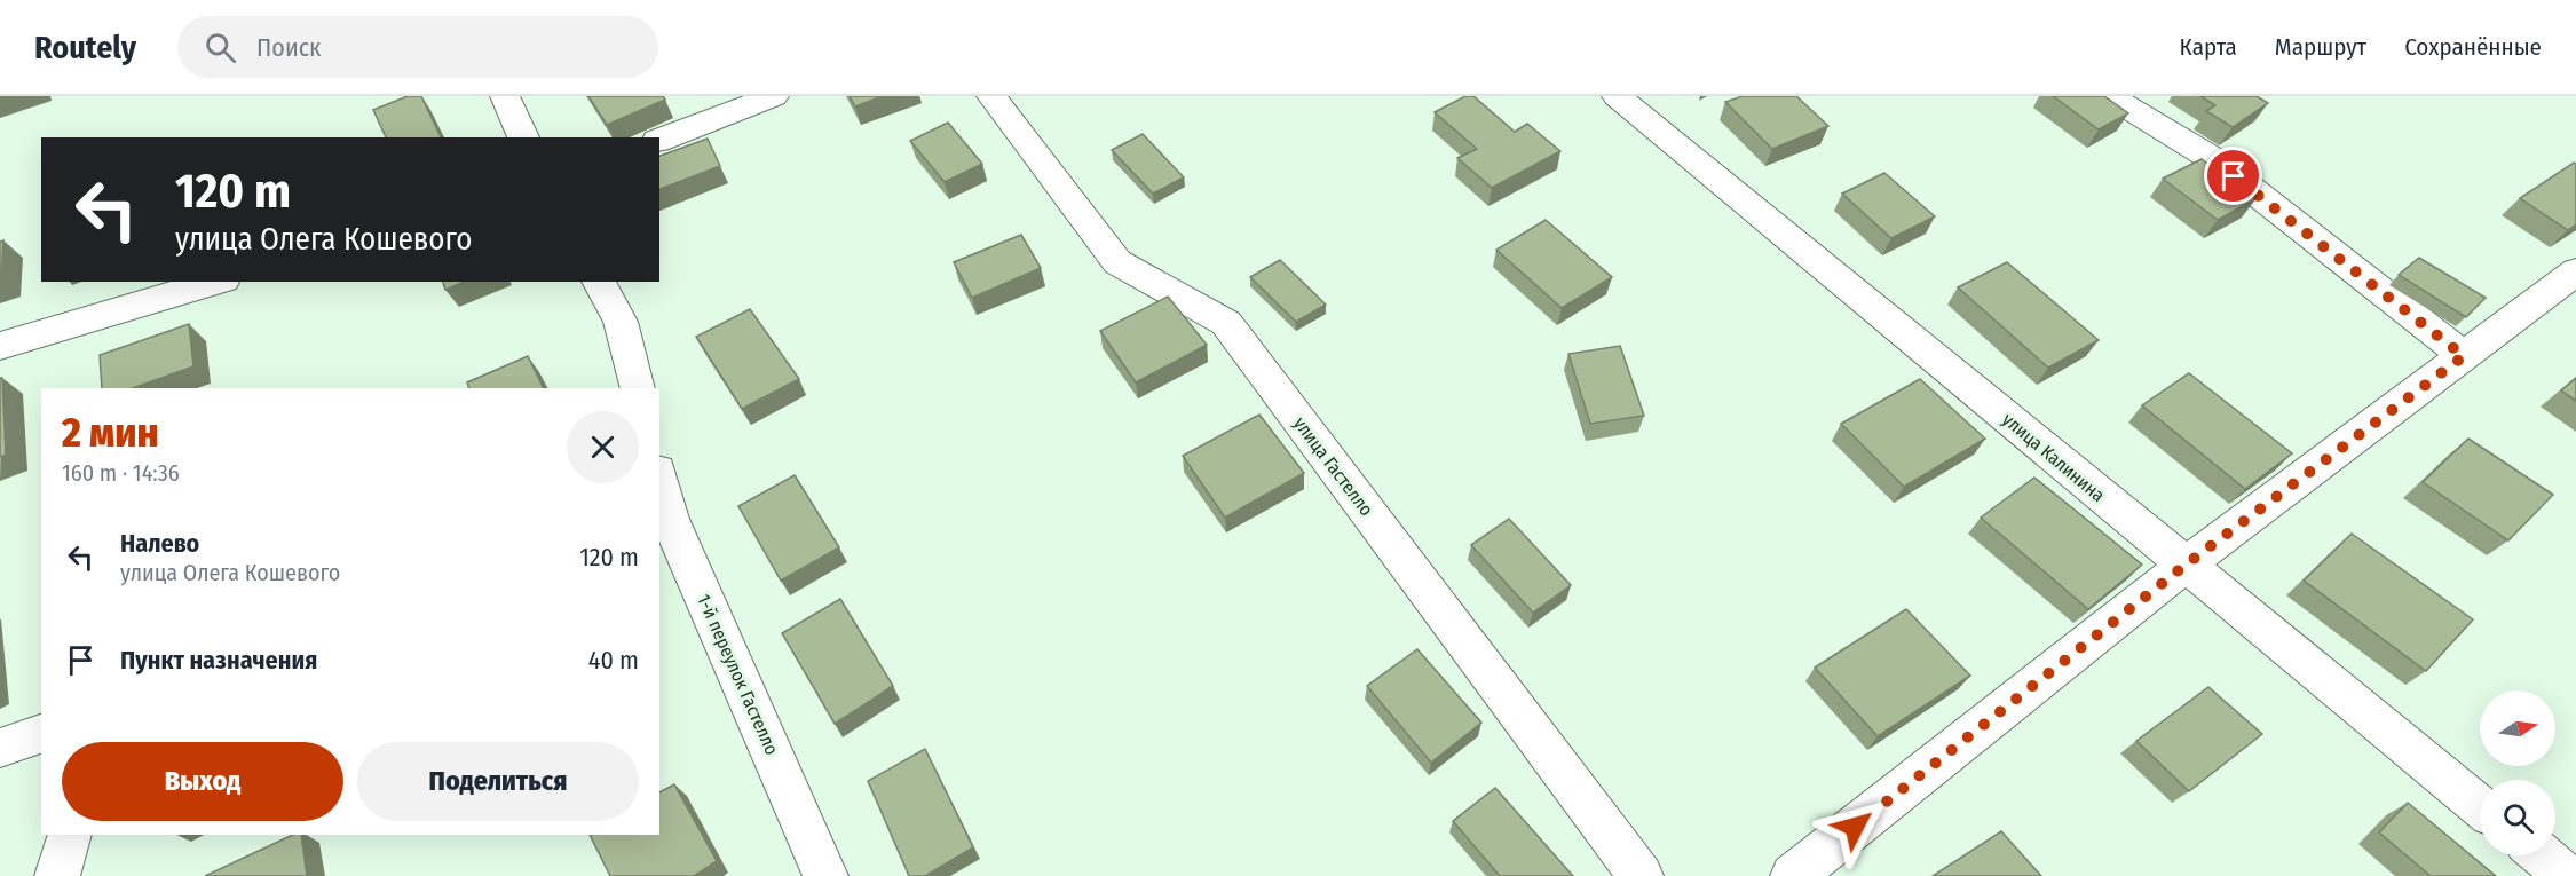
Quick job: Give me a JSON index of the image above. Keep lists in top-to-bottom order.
{
  "streets": {
    "street": ["улица Калинина", "улица Гастелло", "1-й переулок Гастелло"]
  },
  "north": "right",
  "page": {
    "header": "Routely",
    "search": "Поиск",
    "nav": ["Карта", "Маршрут", "Сохранённые"],
    "turn": ["120 m", "улица Олега Кошевого"],
    "heading": ["2 мин", "160 m · 14:36"],
    "list": [
      {
        "name": "Налево",
        "note": "улица Олега Кошевого",
        "value": "120 m"
      },
      {
        "name": "Пункт назначения",
        "value": "40 m"
      }
    ],
    "buttons": ["Выход", "Поделиться"]
  }
}
